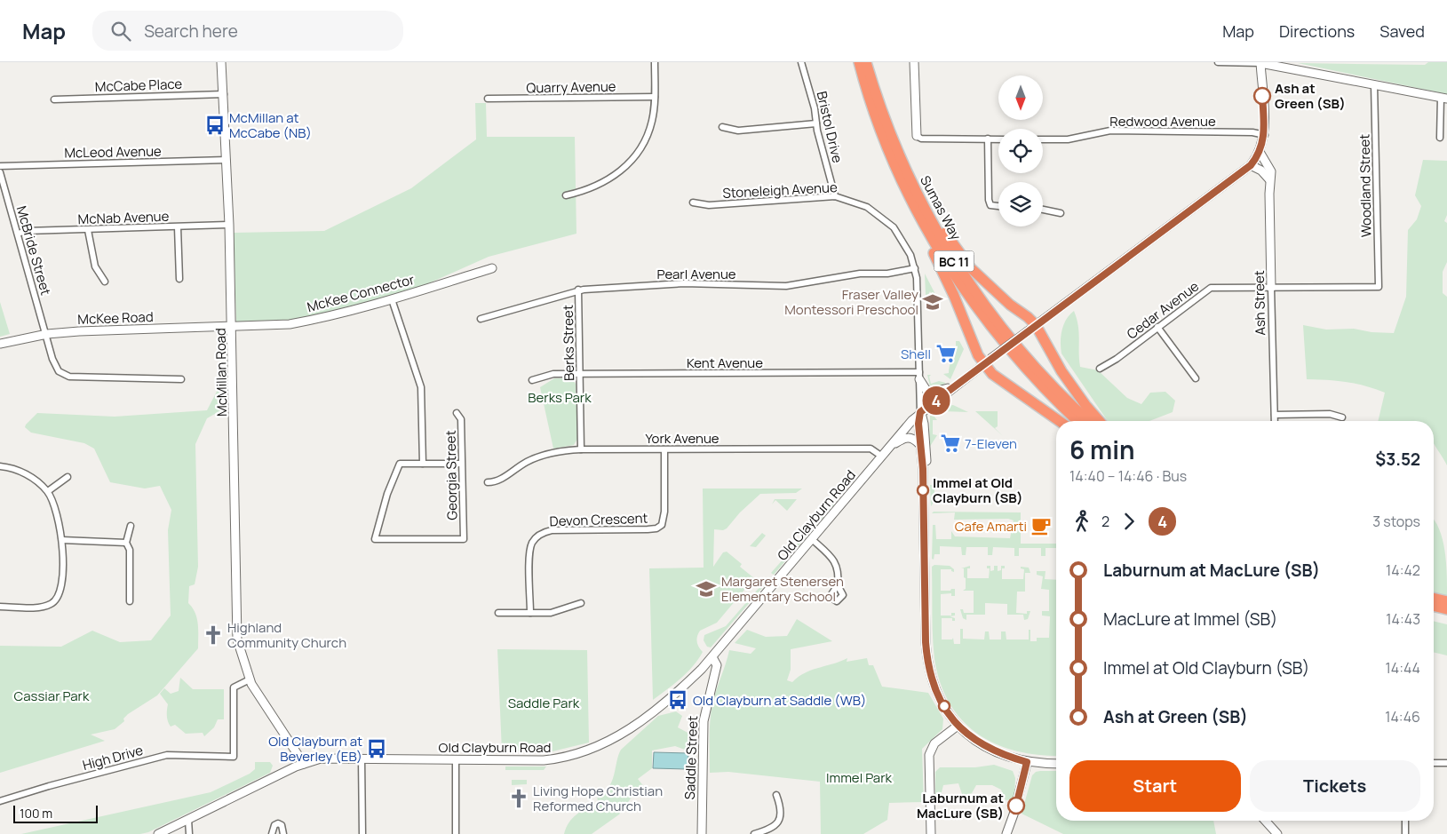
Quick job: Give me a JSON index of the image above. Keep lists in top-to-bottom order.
{
  "streets": {
    "highway": ["Sumas Way", "BC 11"],
    "main road": [
      "McKee Connector",
      "Ash Street",
      "McKee Road",
      "McMillan Road",
      "Old Clayburn Road",
      "Saddle Street"
    ],
    "street": [
      "McCabe Place",
      "Quarry Avenue",
      "Redwood Avenue",
      "Bristol Drive",
      "McLeod Avenue",
      "Woodland Street",
      "Stoneleigh Avenue",
      "McNab Avenue",
      "McBride Street",
      "Pearl Avenue",
      "Cedar Avenue",
      "Berks Street",
      "Kent Avenue",
      "York Avenue",
      "Georgia Street",
      "Devon Crescent",
      "High Drive"
    ]
  },
  "crossings": [
    ["McCabe Place", "McMillan Road"],
    ["Bristol Drive", "Stoneleigh Avenue"],
    ["McLeod Avenue", "McMillan Road"],
    ["Woodland Street", "Cedar Avenue"],
    ["Stoneleigh Avenue", "Pearl Avenue"],
    ["Stoneleigh Avenue", "Kent Avenue"],
    ["Stoneleigh Avenue", "Old Clayburn Road"],
    ["McNab Avenue", "McBride Street"],
    ["McNab Avenue", "McMillan Road"],
    ["McBride Street", "McKee Road"],
    ["Pearl Avenue", "Berks Street"],
    ["McKee Connector", "McKee Road"],
    ["McKee Connector", "McMillan Road"],
    ["Ash Street", "Cedar Avenue"],
    ["Ash Street", "Old Clayburn Road"],
    ["McKee Road", "McMillan Road"],
    ["Berks Street", "Kent Avenue"],
    ["Berks Street", "York Avenue"],
    ["McMillan Road", "Old Clayburn Road"],
    ["McMillan Road", "High Drive"],
    ["York Avenue", "Old Clayburn Road"],
    ["York Avenue", "Devon Crescent"],
    ["Old Clayburn Road", "Saddle Street"]
  ],
  "parks": [
    "Berks Park",
    "Cassiar Park",
    "Saddle Park",
    "Immel Park"
  ],
  "places": {
    "other": ["Ash at Green (SB)", "Immel at Old Clayburn (SB)", "Laburnum at MacLure (SB)"],
    "bus stop": ["McMillan at McCabe (NB)", "Old Clayburn at Saddle (WB)", "Old Clayburn at Beverley (EB)"],
    "school or university": ["Fraser Valley Montessori Preschool", "Margaret Stenersen Elementary School"],
    "supermarket": ["Shell", "7-Eleven"],
    "cafe": ["Cafe Amarti"],
    "church": ["Highland Community Church", "Living Hope Christian Reformed Church"]
  },
  "lines": ["bus line 4"],
  "scale_bar": "100 m",
  "north": "bottom",
  "page": {
    "header": "Map",
    "search": "Search here",
    "nav": ["Map", "Directions", "Saved"],
    "on_map": "4",
    "heading": ["6 min", "14:40 – 14:46 · Bus", "$3.52"],
    "legs": ["2", "4", "3 stops"],
    "list": [
      {
        "name": "Laburnum at MacLure (SB)",
        "value": "14:42"
      },
      {
        "name": "MacLure at Immel (SB)",
        "value": "14:43"
      },
      {
        "name": "Immel at Old Clayburn (SB)",
        "value": "14:44"
      },
      {
        "name": "Ash at Green (SB)",
        "value": "14:46"
      }
    ],
    "buttons": ["Start", "Tickets"],
    "scale": "100 m"
  }
}
